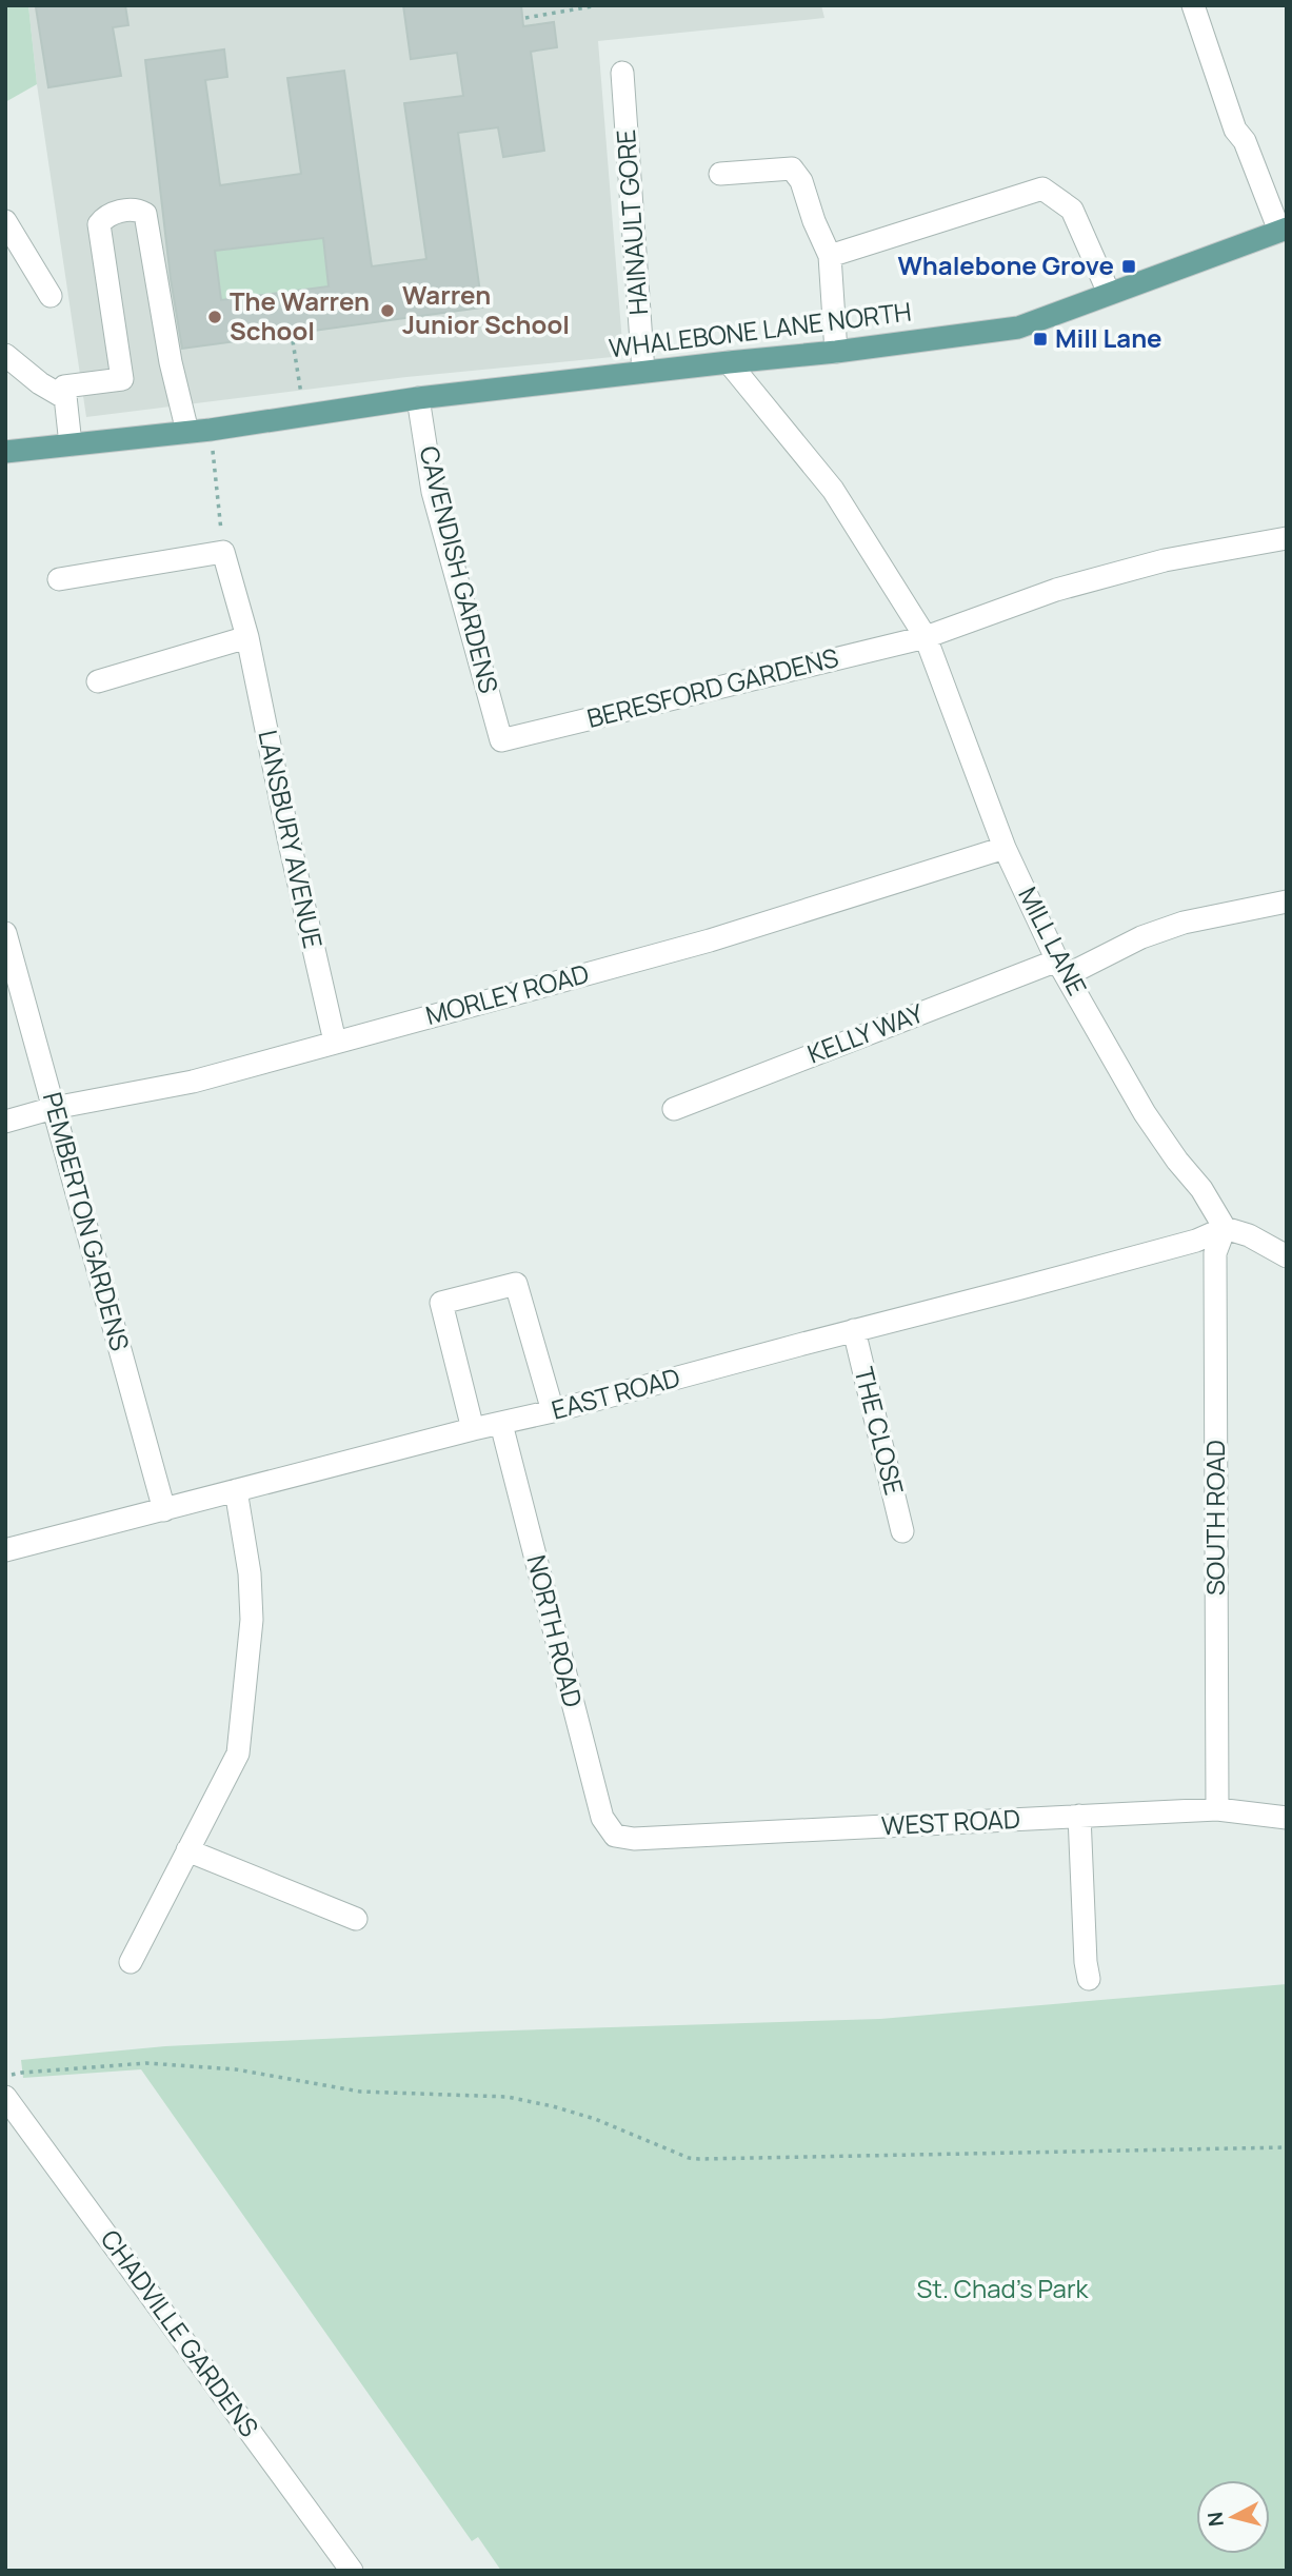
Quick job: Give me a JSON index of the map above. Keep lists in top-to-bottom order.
{
  "streets": {
    "main road": ["WHALEBONE LANE NORTH"],
    "street": [
      "HAINAULT GORE",
      "CAVENDISH GARDENS",
      "BERESFORD GARDENS",
      "LANSBURY AVENUE",
      "MILL LANE",
      "MORLEY ROAD",
      "KELLY WAY",
      "PEMBERTON GARDENS",
      "EAST ROAD",
      "THE CLOSE",
      "SOUTH ROAD",
      "NORTH ROAD",
      "WEST ROAD",
      "CHADVILLE GARDENS"
    ]
  },
  "crossings": [
    ["HAINAULT GORE", "WHALEBONE LANE NORTH"],
    ["WHALEBONE LANE NORTH", "CAVENDISH GARDENS"],
    ["WHALEBONE LANE NORTH", "MILL LANE"],
    ["CAVENDISH GARDENS", "BERESFORD GARDENS"],
    ["BERESFORD GARDENS", "MILL LANE"],
    ["LANSBURY AVENUE", "MORLEY ROAD"],
    ["MILL LANE", "MORLEY ROAD"],
    ["MILL LANE", "KELLY WAY"],
    ["MILL LANE", "EAST ROAD"],
    ["MILL LANE", "SOUTH ROAD"],
    ["MORLEY ROAD", "PEMBERTON GARDENS"],
    ["PEMBERTON GARDENS", "EAST ROAD"],
    ["EAST ROAD", "THE CLOSE"],
    ["EAST ROAD", "SOUTH ROAD"],
    ["EAST ROAD", "NORTH ROAD"],
    ["SOUTH ROAD", "WEST ROAD"],
    ["NORTH ROAD", "WEST ROAD"]
  ],
  "parks": ["St. Chad's Park"],
  "places": {
    "transit": ["Whalebone Grove", "Mill Lane"],
    "other": ["Warren Junior School", "The Warren School"]
  },
  "north": "left"
}
